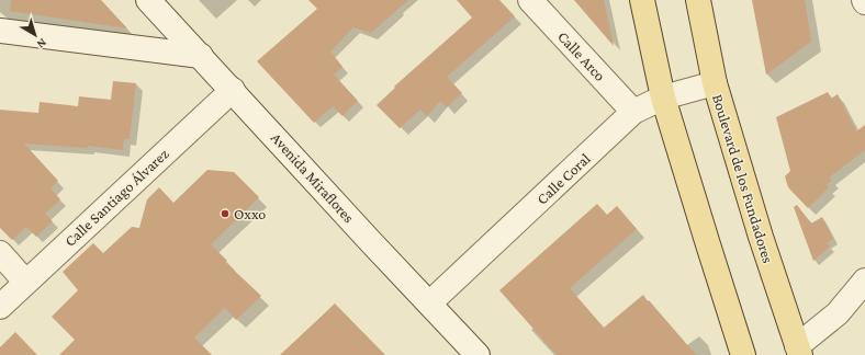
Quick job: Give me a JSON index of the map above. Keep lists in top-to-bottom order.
{
  "streets": {
    "main road": ["Boulevard de los Fundadores"],
    "street": [
      "Calle Arco",
      "Avenida Miraflores",
      "Calle Coral",
      "Calle Santiago Álvarez"
    ]
  },
  "crossings": [
    ["Calle Arco", "Calle Coral"],
    ["Avenida Miraflores", "Calle Coral"],
    ["Avenida Miraflores", "Calle Santiago Álvarez"],
    ["Calle Coral", "Boulevard de los Fundadores"]
  ],
  "places": ["Oxxo"],
  "north": "bottom right"
}
